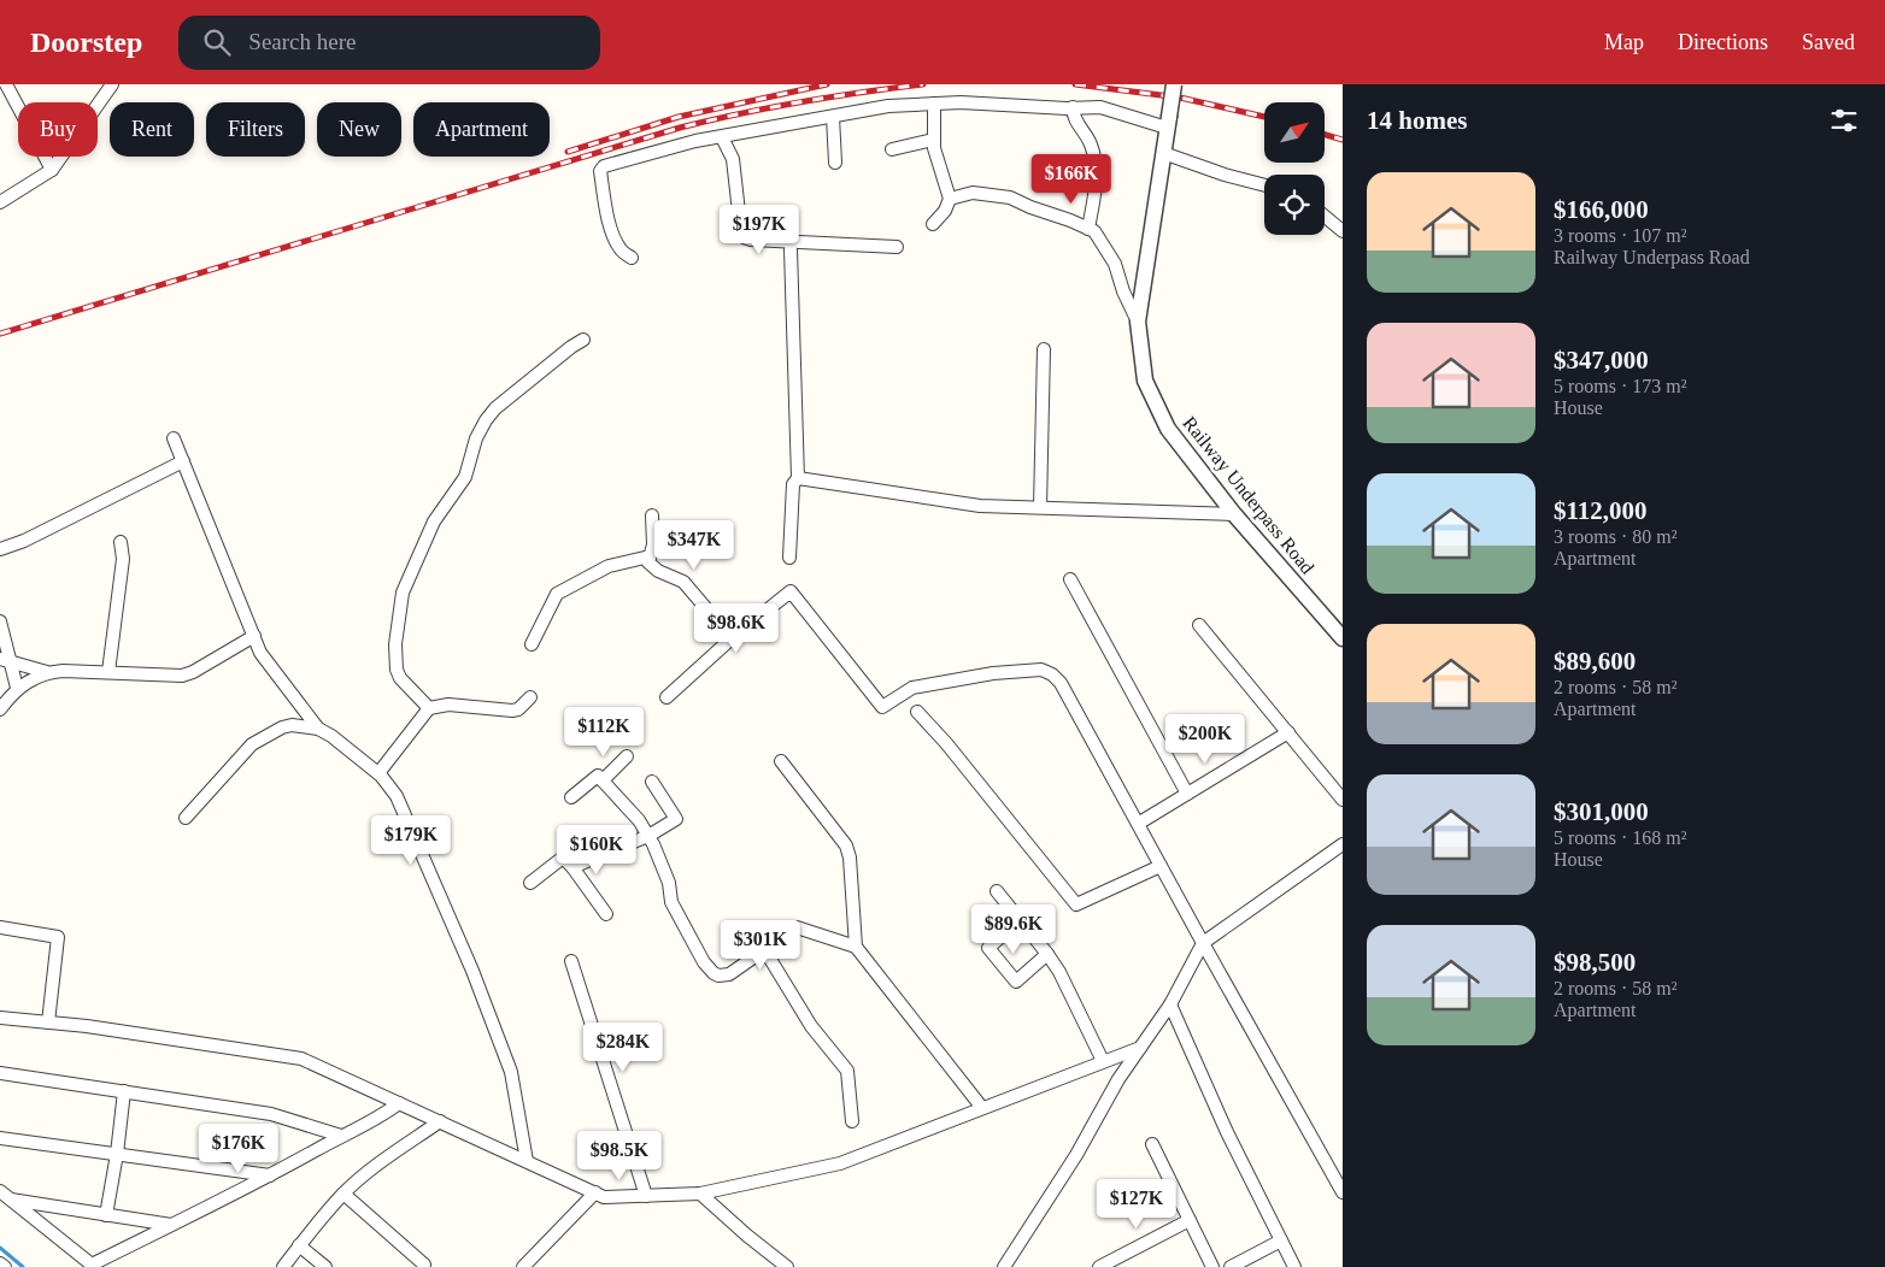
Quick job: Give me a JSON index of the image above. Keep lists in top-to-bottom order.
{
  "streets": {
    "street": ["Railway Underpass Road"]
  },
  "north": "top right",
  "page": {
    "header": "Doorstep",
    "search": "Search here",
    "nav": ["Map", "Directions", "Saved"],
    "heading": "14 homes",
    "chip": [
      "Buy",
      "Rent",
      "Filters",
      "New",
      "Apartment"
    ],
    "price": [
      "$166K",
      "$197K",
      "$347K",
      "$98.6K",
      "$112K",
      "$200K",
      "$179K",
      "$160K",
      "$89.6K",
      "$301K",
      "$284K",
      "$176K",
      "$98.5K",
      "$127K"
    ],
    "list": [
      {
        "name": "$166,000",
        "note": "3 rooms · 107 m² · Railway Underpass Road"
      },
      {
        "name": "$347,000",
        "note": "5 rooms · 173 m² · House"
      },
      {
        "name": "$112,000",
        "note": "3 rooms · 80 m² · Apartment"
      },
      {
        "name": "$89,600",
        "note": "2 rooms · 58 m² · Apartment"
      },
      {
        "name": "$301,000",
        "note": "5 rooms · 168 m² · House"
      },
      {
        "name": "$98,500",
        "note": "2 rooms · 58 m² · Apartment"
      }
    ]
  }
}
